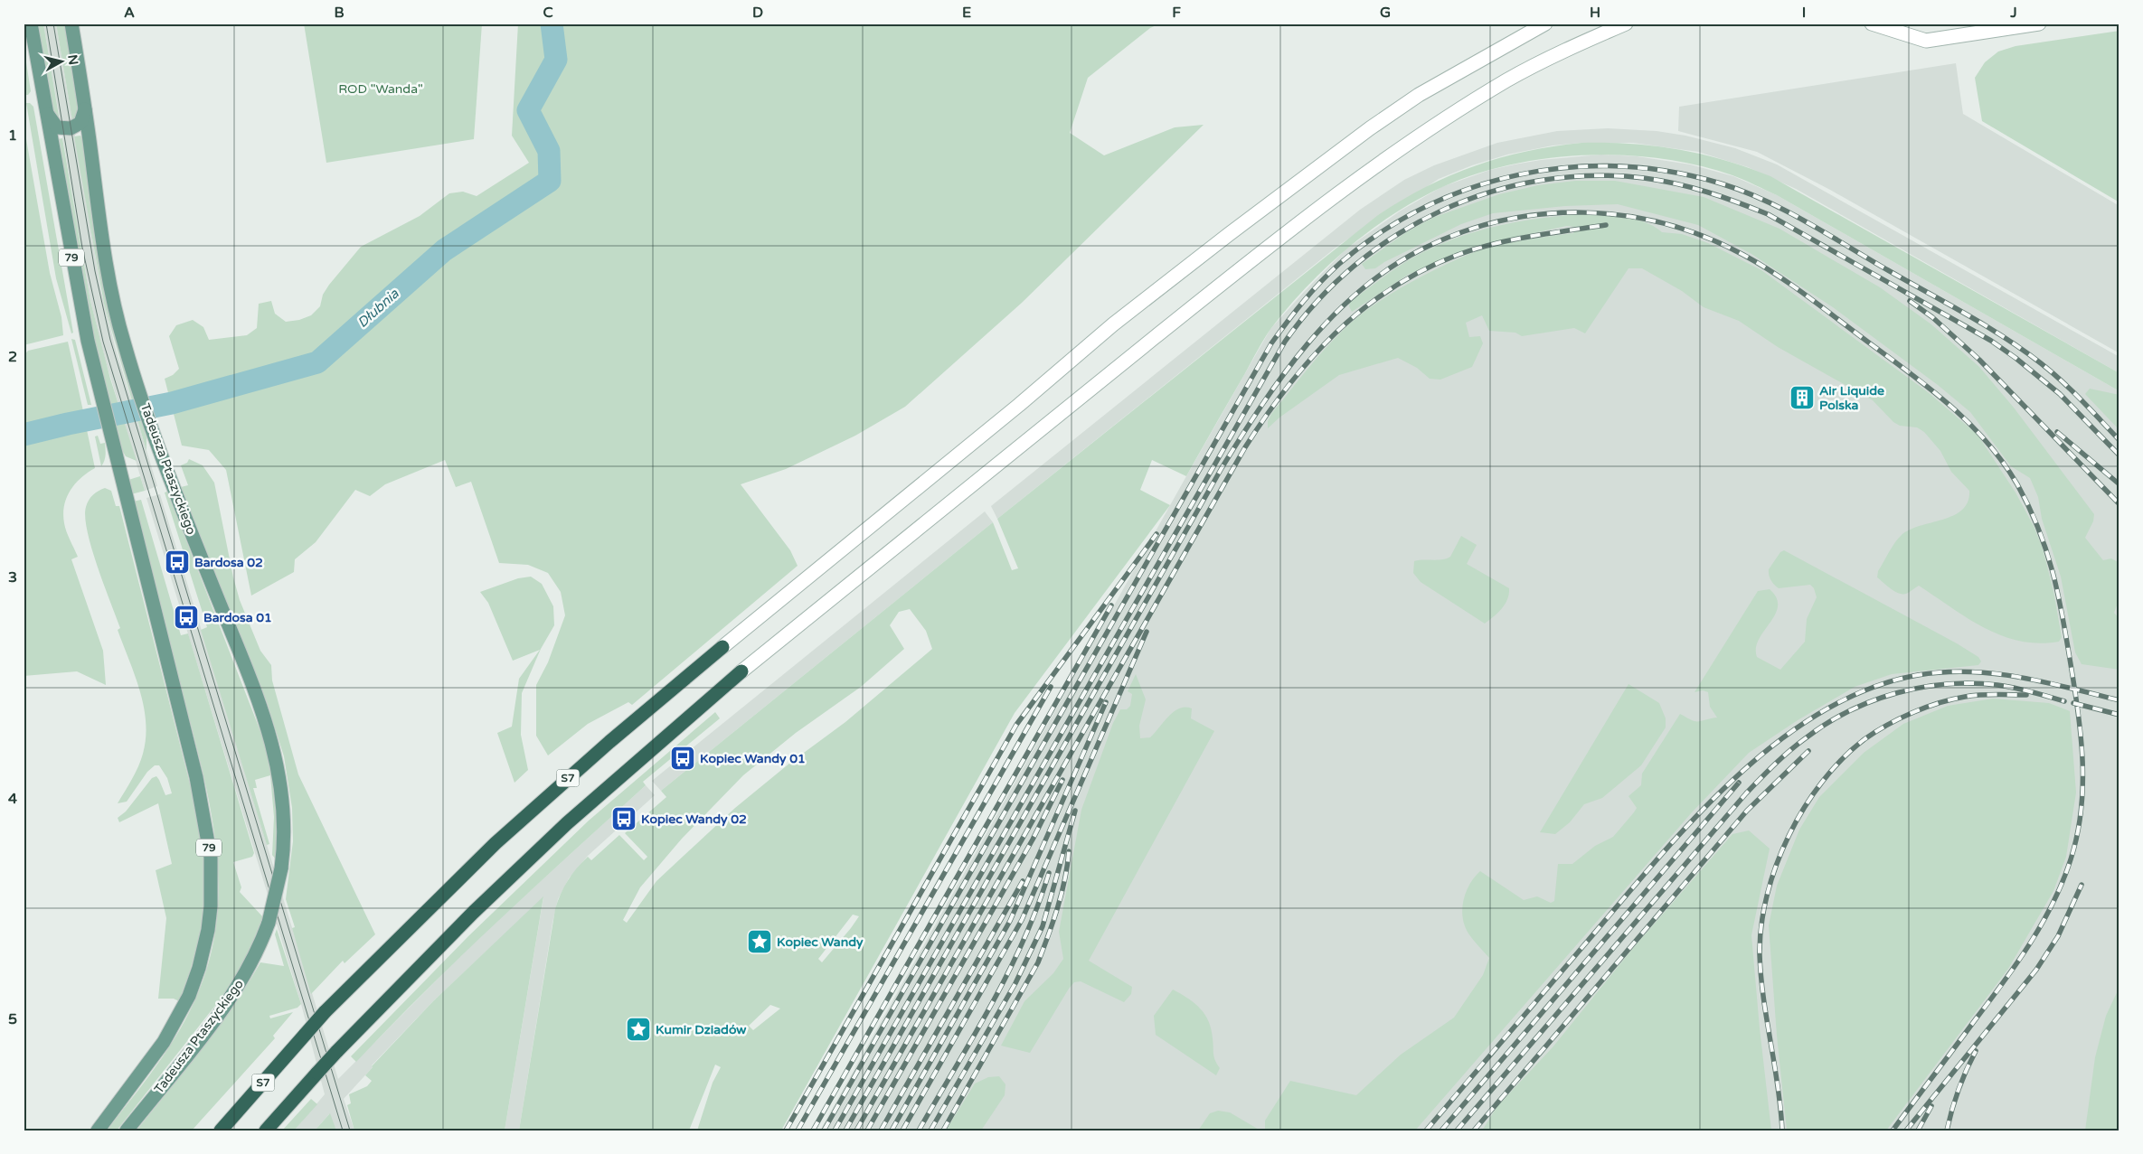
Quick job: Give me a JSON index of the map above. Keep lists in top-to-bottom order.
{
  "streets": {
    "highway": ["S7"],
    "main road": ["79", "Tadeusza Ptaszyckiego"]
  },
  "water": ["Dłubnia"],
  "parks": ["ROD \"Wanda\""],
  "places": {
    "building": ["Air Liquide Polska"],
    "bus stop": [
      "Bardosa 02",
      "Bardosa 01",
      "Kopiec Wandy 01",
      "Kopiec Wandy 02"
    ],
    "place": ["Kopiec Wandy", "Kumir Dziadów"]
  },
  "north": "right",
  "grid": {
    "columns": [
      "A",
      "B",
      "C",
      "D",
      "E",
      "F",
      "G",
      "H",
      "I",
      "J"
    ],
    "rows": [
      "1",
      "2",
      "3",
      "4",
      "5"
    ]
  }
}
